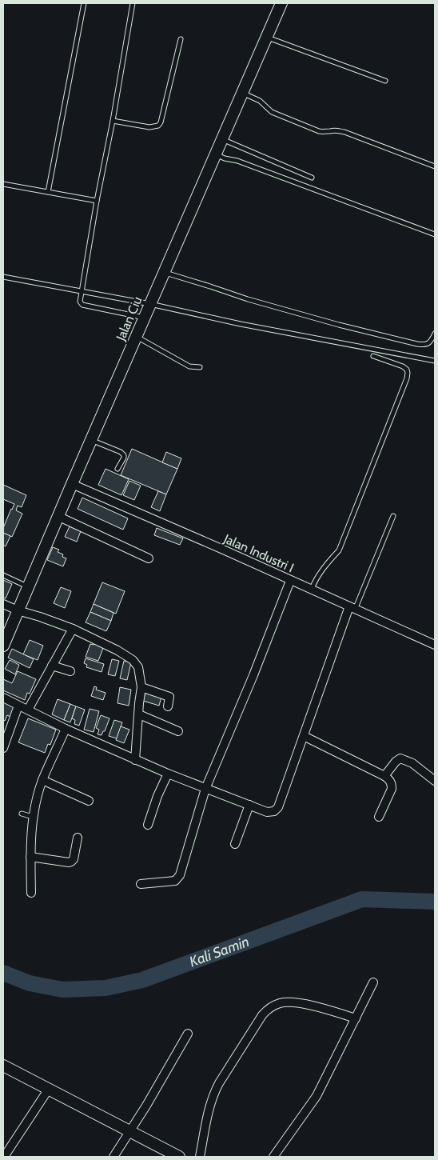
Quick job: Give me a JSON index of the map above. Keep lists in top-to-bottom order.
{
  "streets": {
    "street": ["Jalan Ciu", "Jalan Industri I"]
  },
  "crossings": [
    ["Jalan Ciu", "Jalan Industri I"]
  ],
  "water": ["Kali Samin"]
}
